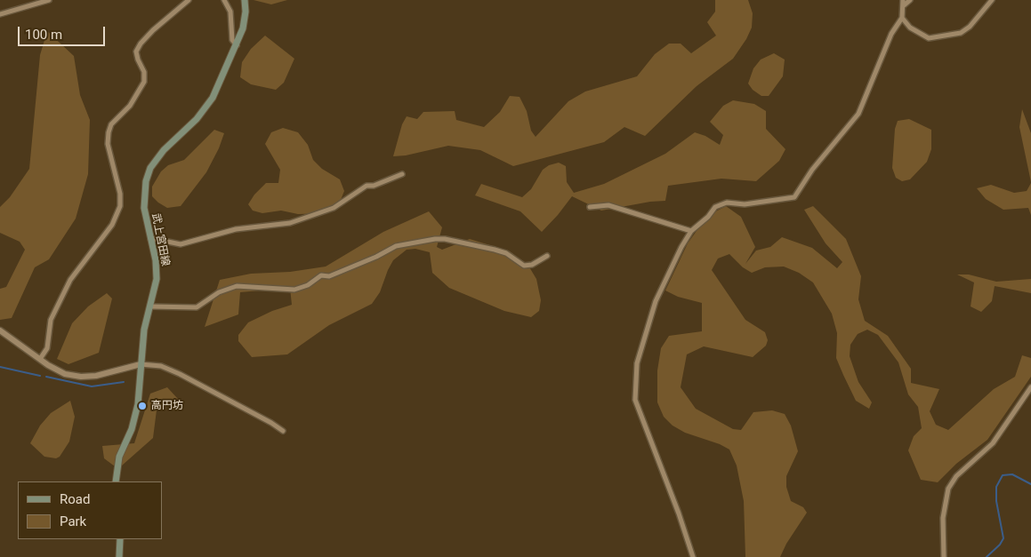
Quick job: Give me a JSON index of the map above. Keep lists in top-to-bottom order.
{
  "streets": {
    "main road": ["武上宮田線"]
  },
  "places": ["高円坊"],
  "legend": ["Road", "Park"],
  "scale_bar": "100 m"
}
